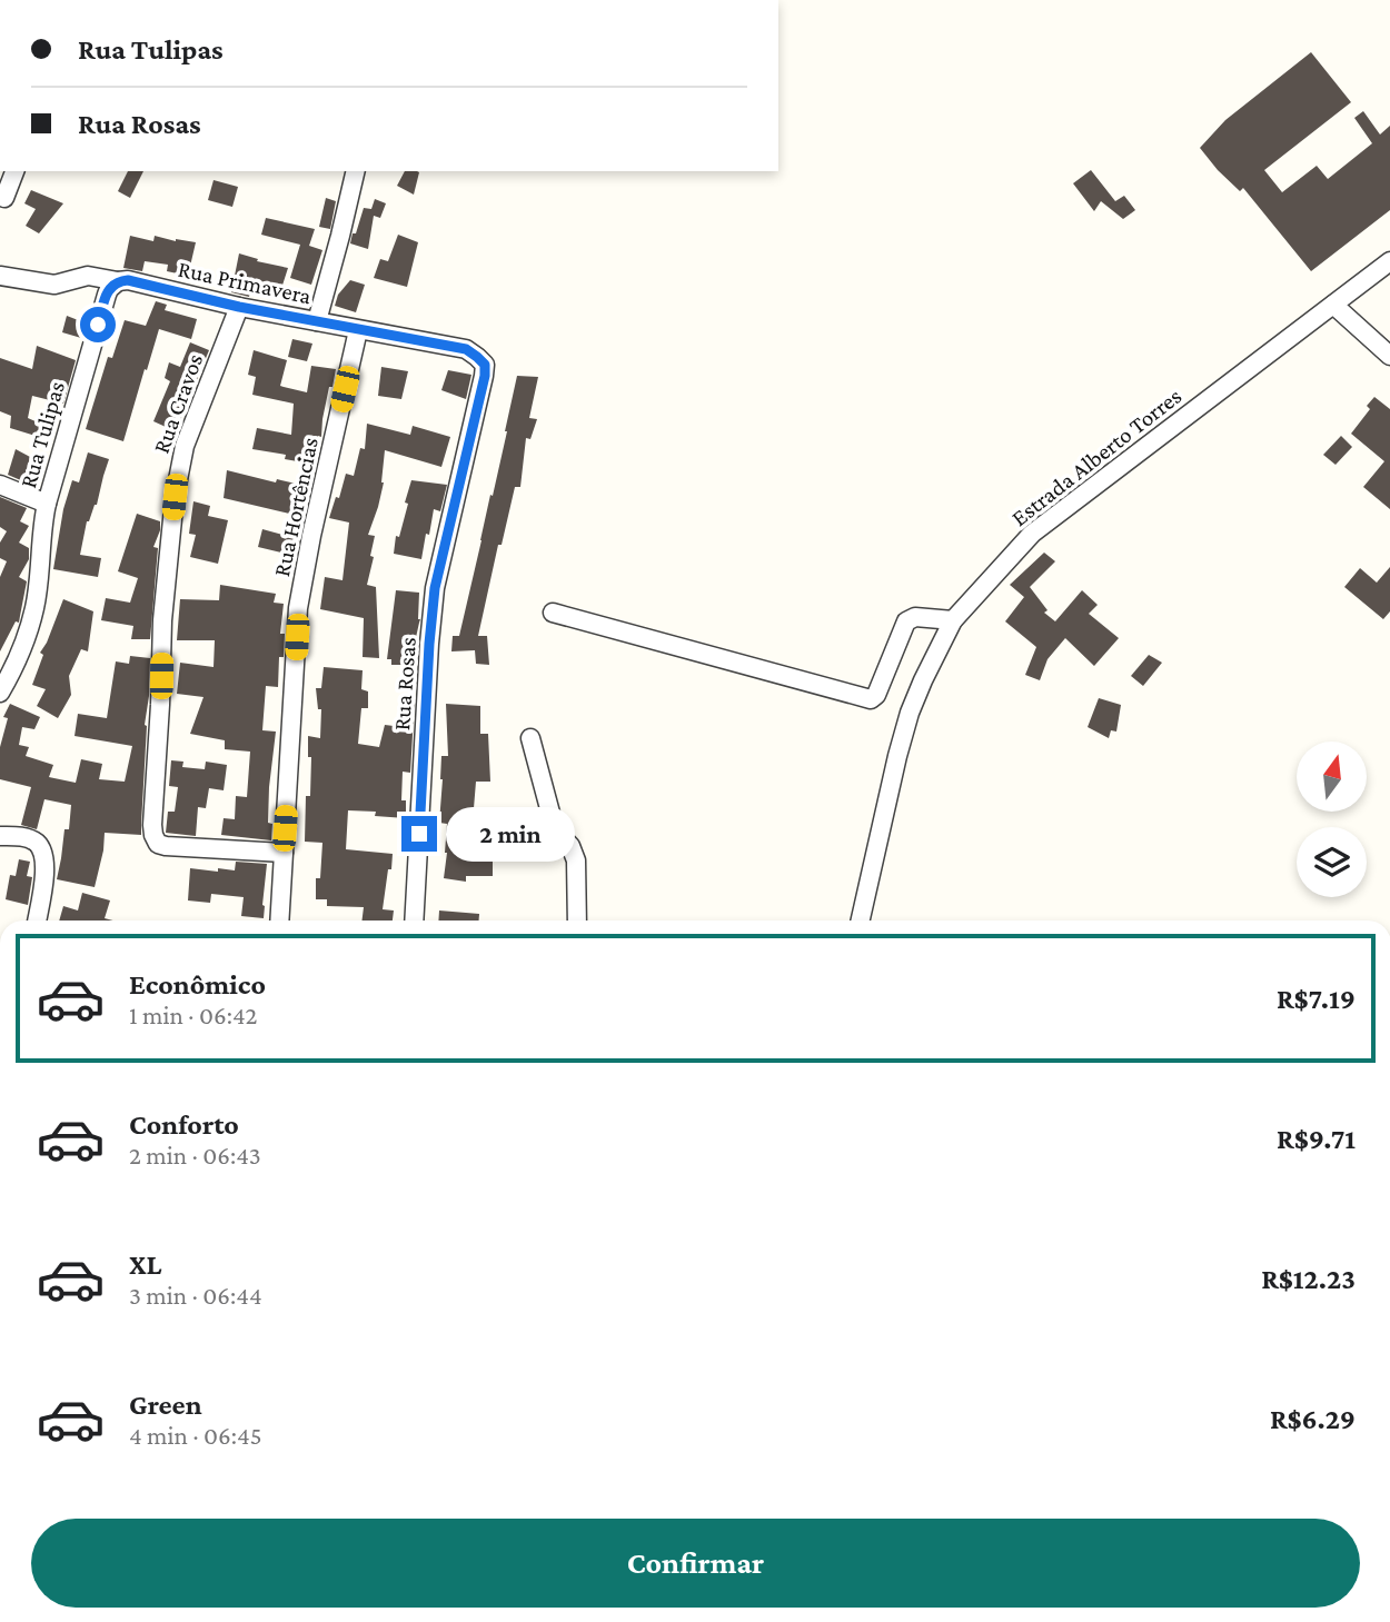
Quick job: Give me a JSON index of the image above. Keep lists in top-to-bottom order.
{
  "streets": {
    "street": [
      "Rua Primavera",
      "Rua Cravos",
      "Rua Tulipas",
      "Estrada Alberto Torres",
      "Rua Hortências",
      "Rua Rosas"
    ]
  },
  "crossings": [
    ["Rua Primavera", "Rua Cravos"],
    ["Rua Primavera", "Rua Tulipas"],
    ["Rua Primavera", "Rua Hortências"],
    ["Rua Primavera", "Rua Rosas"],
    ["Rua Cravos", "Rua Hortências"]
  ],
  "north": "top",
  "page": {
    "banner": ["Rua Tulipas", "Rua Rosas"],
    "bubble": "2 min",
    "list": [
      {
        "name": "Econômico",
        "note": "1 min · 06:42",
        "value": "R$7.19"
      },
      {
        "name": "Conforto",
        "note": "2 min · 06:43",
        "value": "R$9.71"
      },
      {
        "name": "XL",
        "note": "3 min · 06:44",
        "value": "R$12.23"
      },
      {
        "name": "Green",
        "note": "4 min · 06:45",
        "value": "R$6.29"
      }
    ],
    "buttons": "Confirmar"
  }
}
